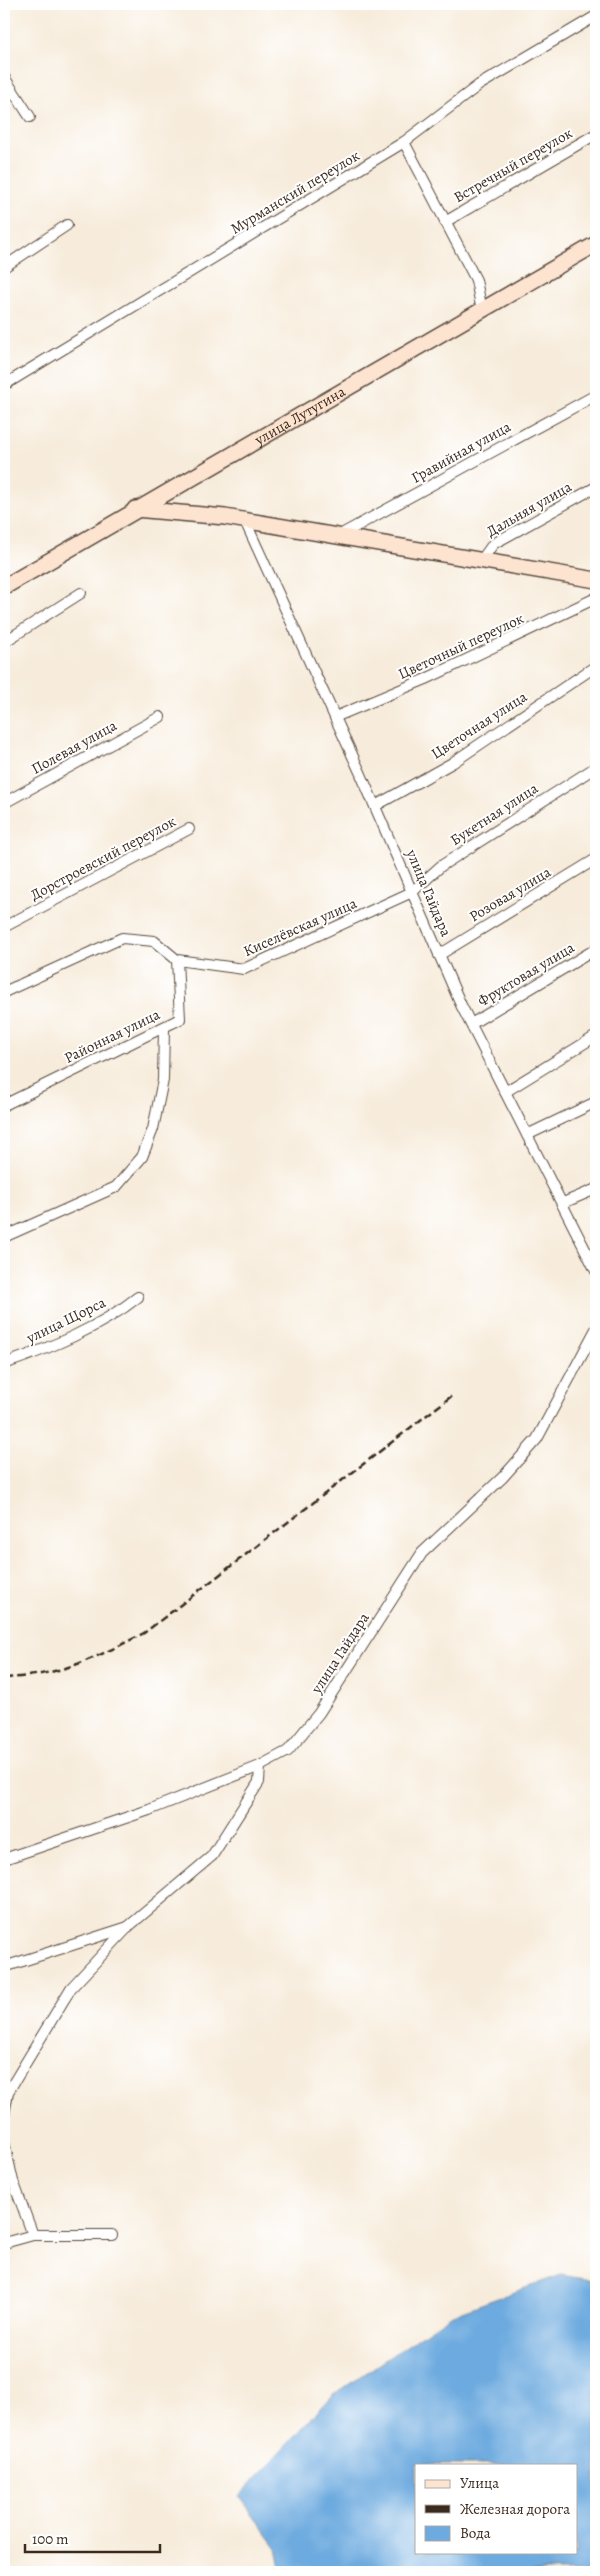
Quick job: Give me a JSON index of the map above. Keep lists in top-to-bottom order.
{
  "streets": {
    "main road": ["улица Лутугина"],
    "street": [
      "Встречный переулок",
      "Мурманский переулок",
      "Гравийная улица",
      "Дальняя улица",
      "Цветочный переулок",
      "Цветочная улица",
      "Полевая улица",
      "Букетная улица",
      "Дорстроевский переулок",
      "улица Гайдара",
      "Розовая улица",
      "Киселёвская улица",
      "Фруктовая улица",
      "Районная улица",
      "улица Щорса"
    ]
  },
  "crossings": [
    ["Цветочный переулок", "улица Гайдара"],
    ["Цветочная улица", "улица Гайдара"],
    ["Букетная улица", "улица Гайдара"],
    ["Букетная улица", "Киселёвская улица"],
    ["улица Гайдара", "Розовая улица"],
    ["улица Гайдара", "Киселёвская улица"],
    ["улица Гайдара", "Фруктовая улица"],
    ["Киселёвская улица", "Районная улица"]
  ],
  "legend": ["Улица", "Железная дорога", "Вода"],
  "scale_bar": "100 m"
}
